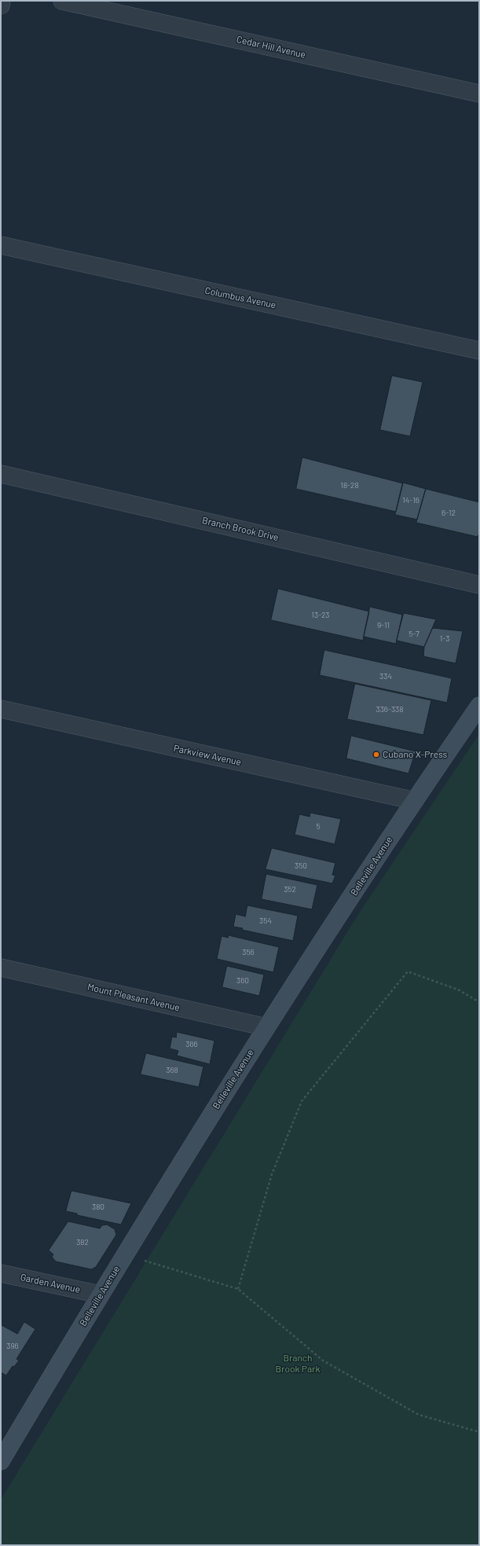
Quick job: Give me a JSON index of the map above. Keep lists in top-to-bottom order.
{
  "streets": {
    "main road": ["Belleville Avenue"],
    "street": [
      "Cedar Hill Avenue",
      "Columbus Avenue",
      "Branch Brook Drive",
      "Parkview Avenue",
      "Mount Pleasant Avenue",
      "Garden Avenue"
    ]
  },
  "crossings": [
    ["Parkview Avenue", "Belleville Avenue"],
    ["Belleville Avenue", "Mount Pleasant Avenue"],
    ["Belleville Avenue", "Garden Avenue"]
  ],
  "parks": ["Branch Brook Park"],
  "places": ["Cubano X-Press"],
  "house_numbers": [
    "18-28",
    "14-16",
    "6-12",
    "13-23",
    "9-11",
    "5-7",
    "1-3",
    "334",
    "336-338",
    "5",
    "350",
    "352",
    "354",
    "356",
    "360",
    "366",
    "368",
    "380",
    "382",
    "396"
  ]
}
